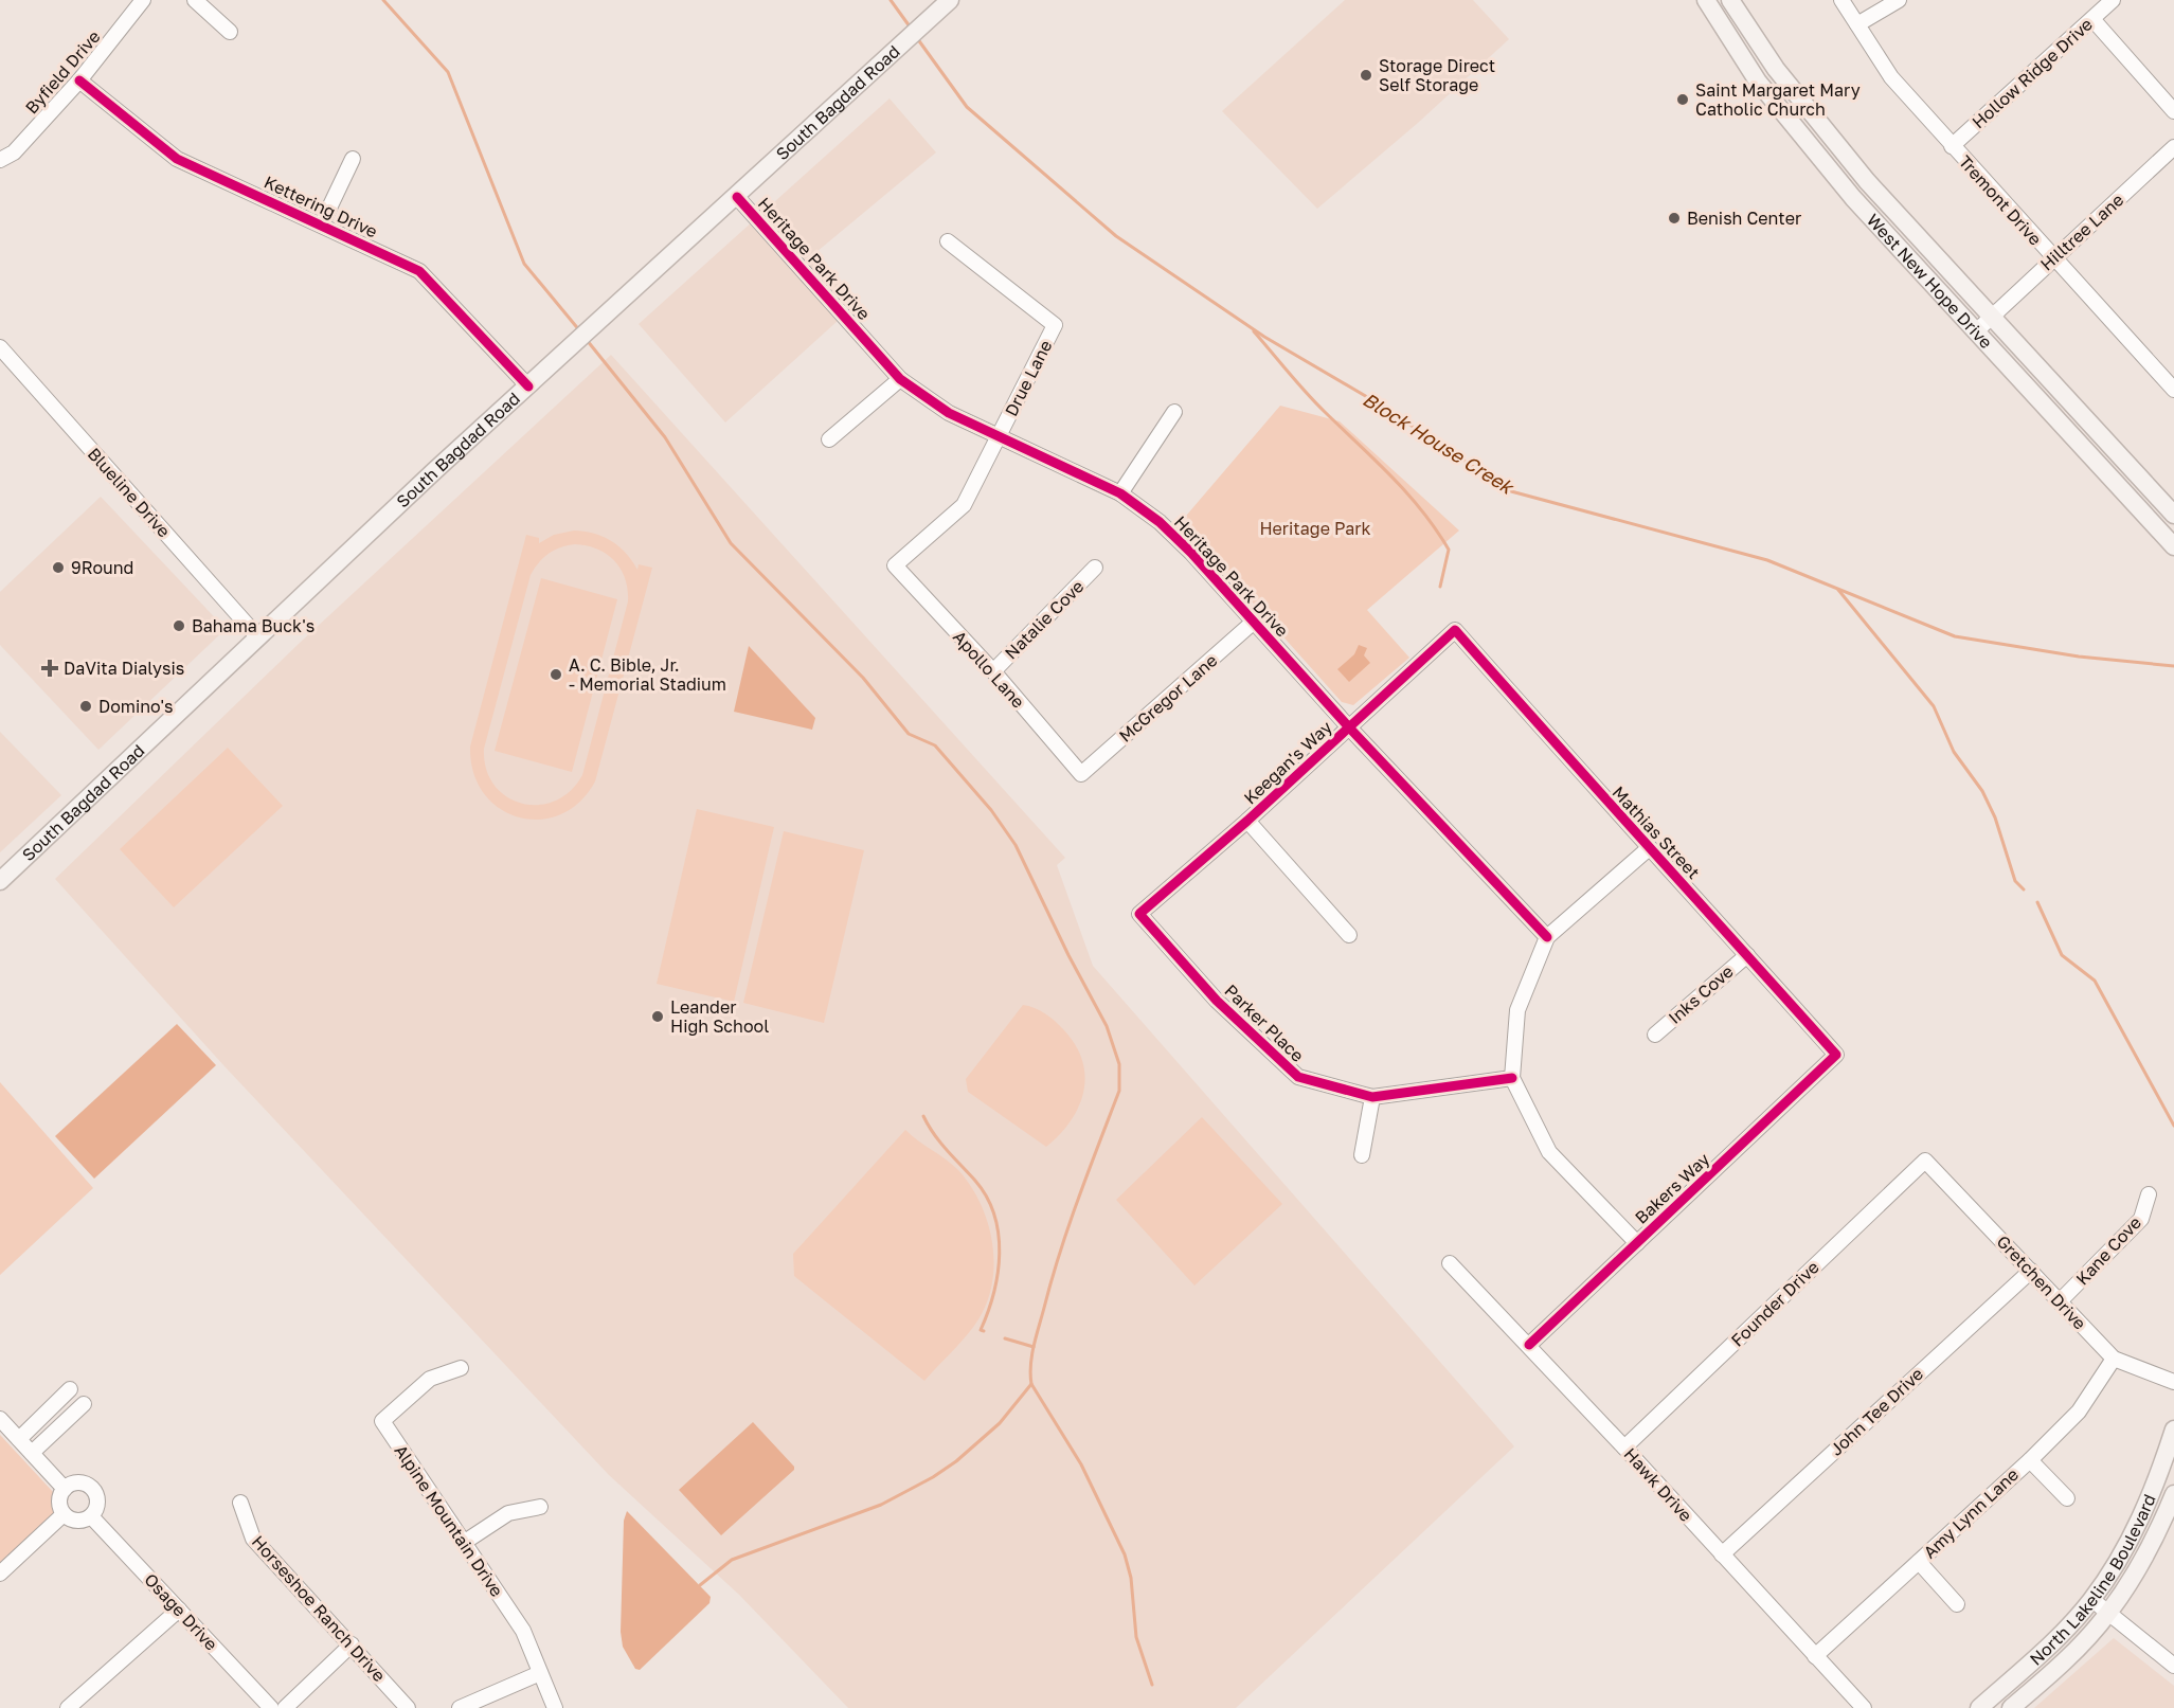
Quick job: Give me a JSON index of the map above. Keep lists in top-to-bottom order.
{
  "streets": {
    "main road": ["South Bagdad Road", "West New Hope Drive", "North Lakeline Boulevard"],
    "street": [
      "Byfield Drive",
      "Hollow Ridge Drive",
      "Tremont Drive",
      "Kettering Drive",
      "Hilltree Lane",
      "Heritage Park Drive",
      "Drue Lane",
      "Blueline Drive",
      "Natalie Cove",
      "Apollo Lane",
      "McGregor Lane",
      "Keegan's Way",
      "Mathias Street",
      "Inks Cove",
      "Parker Place",
      "Bakers Way",
      "Kane Cove",
      "Gretchen Drive",
      "Founder Drive",
      "John Tee Drive",
      "Hawk Drive",
      "Amy Lynn Lane",
      "Alpine Mountain Drive",
      "Horseshoe Ranch Drive",
      "Osage Drive"
    ]
  },
  "crossings": [
    ["Byfield Drive", "Kettering Drive"],
    ["Hollow Ridge Drive", "Tremont Drive"],
    ["South Bagdad Road", "Kettering Drive"],
    ["South Bagdad Road", "Heritage Park Drive"],
    ["South Bagdad Road", "Blueline Drive"],
    ["Tremont Drive", "Hilltree Lane"],
    ["Hilltree Lane", "West New Hope Drive"],
    ["Heritage Park Drive", "Drue Lane"],
    ["Heritage Park Drive", "McGregor Lane"],
    ["Heritage Park Drive", "Keegan's Way"],
    ["Drue Lane", "Apollo Lane"],
    ["Natalie Cove", "Apollo Lane"],
    ["Apollo Lane", "McGregor Lane"],
    ["Keegan's Way", "Mathias Street"],
    ["Keegan's Way", "Parker Place"],
    ["Mathias Street", "Inks Cove"],
    ["Mathias Street", "Bakers Way"],
    ["Bakers Way", "Hawk Drive"],
    ["Kane Cove", "Gretchen Drive"],
    ["Gretchen Drive", "Founder Drive"],
    ["Gretchen Drive", "John Tee Drive"],
    ["Gretchen Drive", "Amy Lynn Lane"],
    ["Founder Drive", "Hawk Drive"],
    ["John Tee Drive", "Hawk Drive"],
    ["Hawk Drive", "Amy Lynn Lane"]
  ],
  "water": ["Block House Creek"],
  "parks": ["Heritage Park"],
  "places": {
    "other": [
      "Storage Direct Self Storage",
      "Saint Margaret Mary Catholic Church",
      "Benish Center",
      "9Round",
      "Bahama Buck's",
      "A. C. Bible, Jr. - Memorial Stadium",
      "Domino's",
      "Leander High School"
    ],
    "health": ["DaVita Dialysis"]
  }
}
